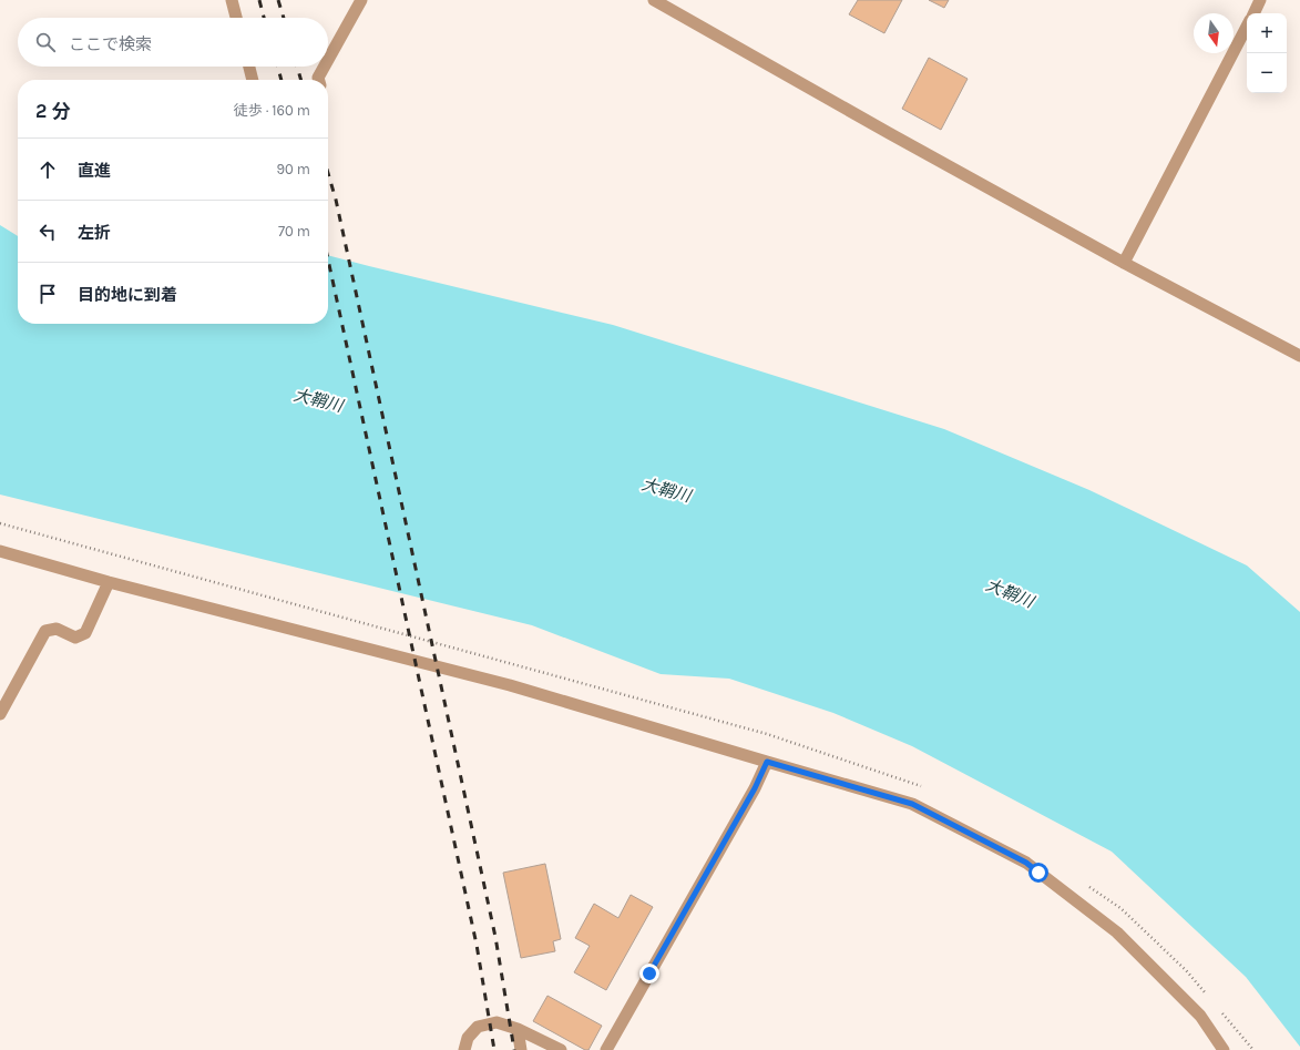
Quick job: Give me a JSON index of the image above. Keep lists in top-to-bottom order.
{
  "water": ["大鞘川"],
  "north": "bottom",
  "page": {
    "map_buttons": ["+", "−"],
    "search": "ここで検索",
    "heading": ["2 分", "徒歩 · 160 m"],
    "list": [
      ["直進", "90 m"],
      ["左折", "70 m"],
      "目的地に到着"
    ]
  }
}
